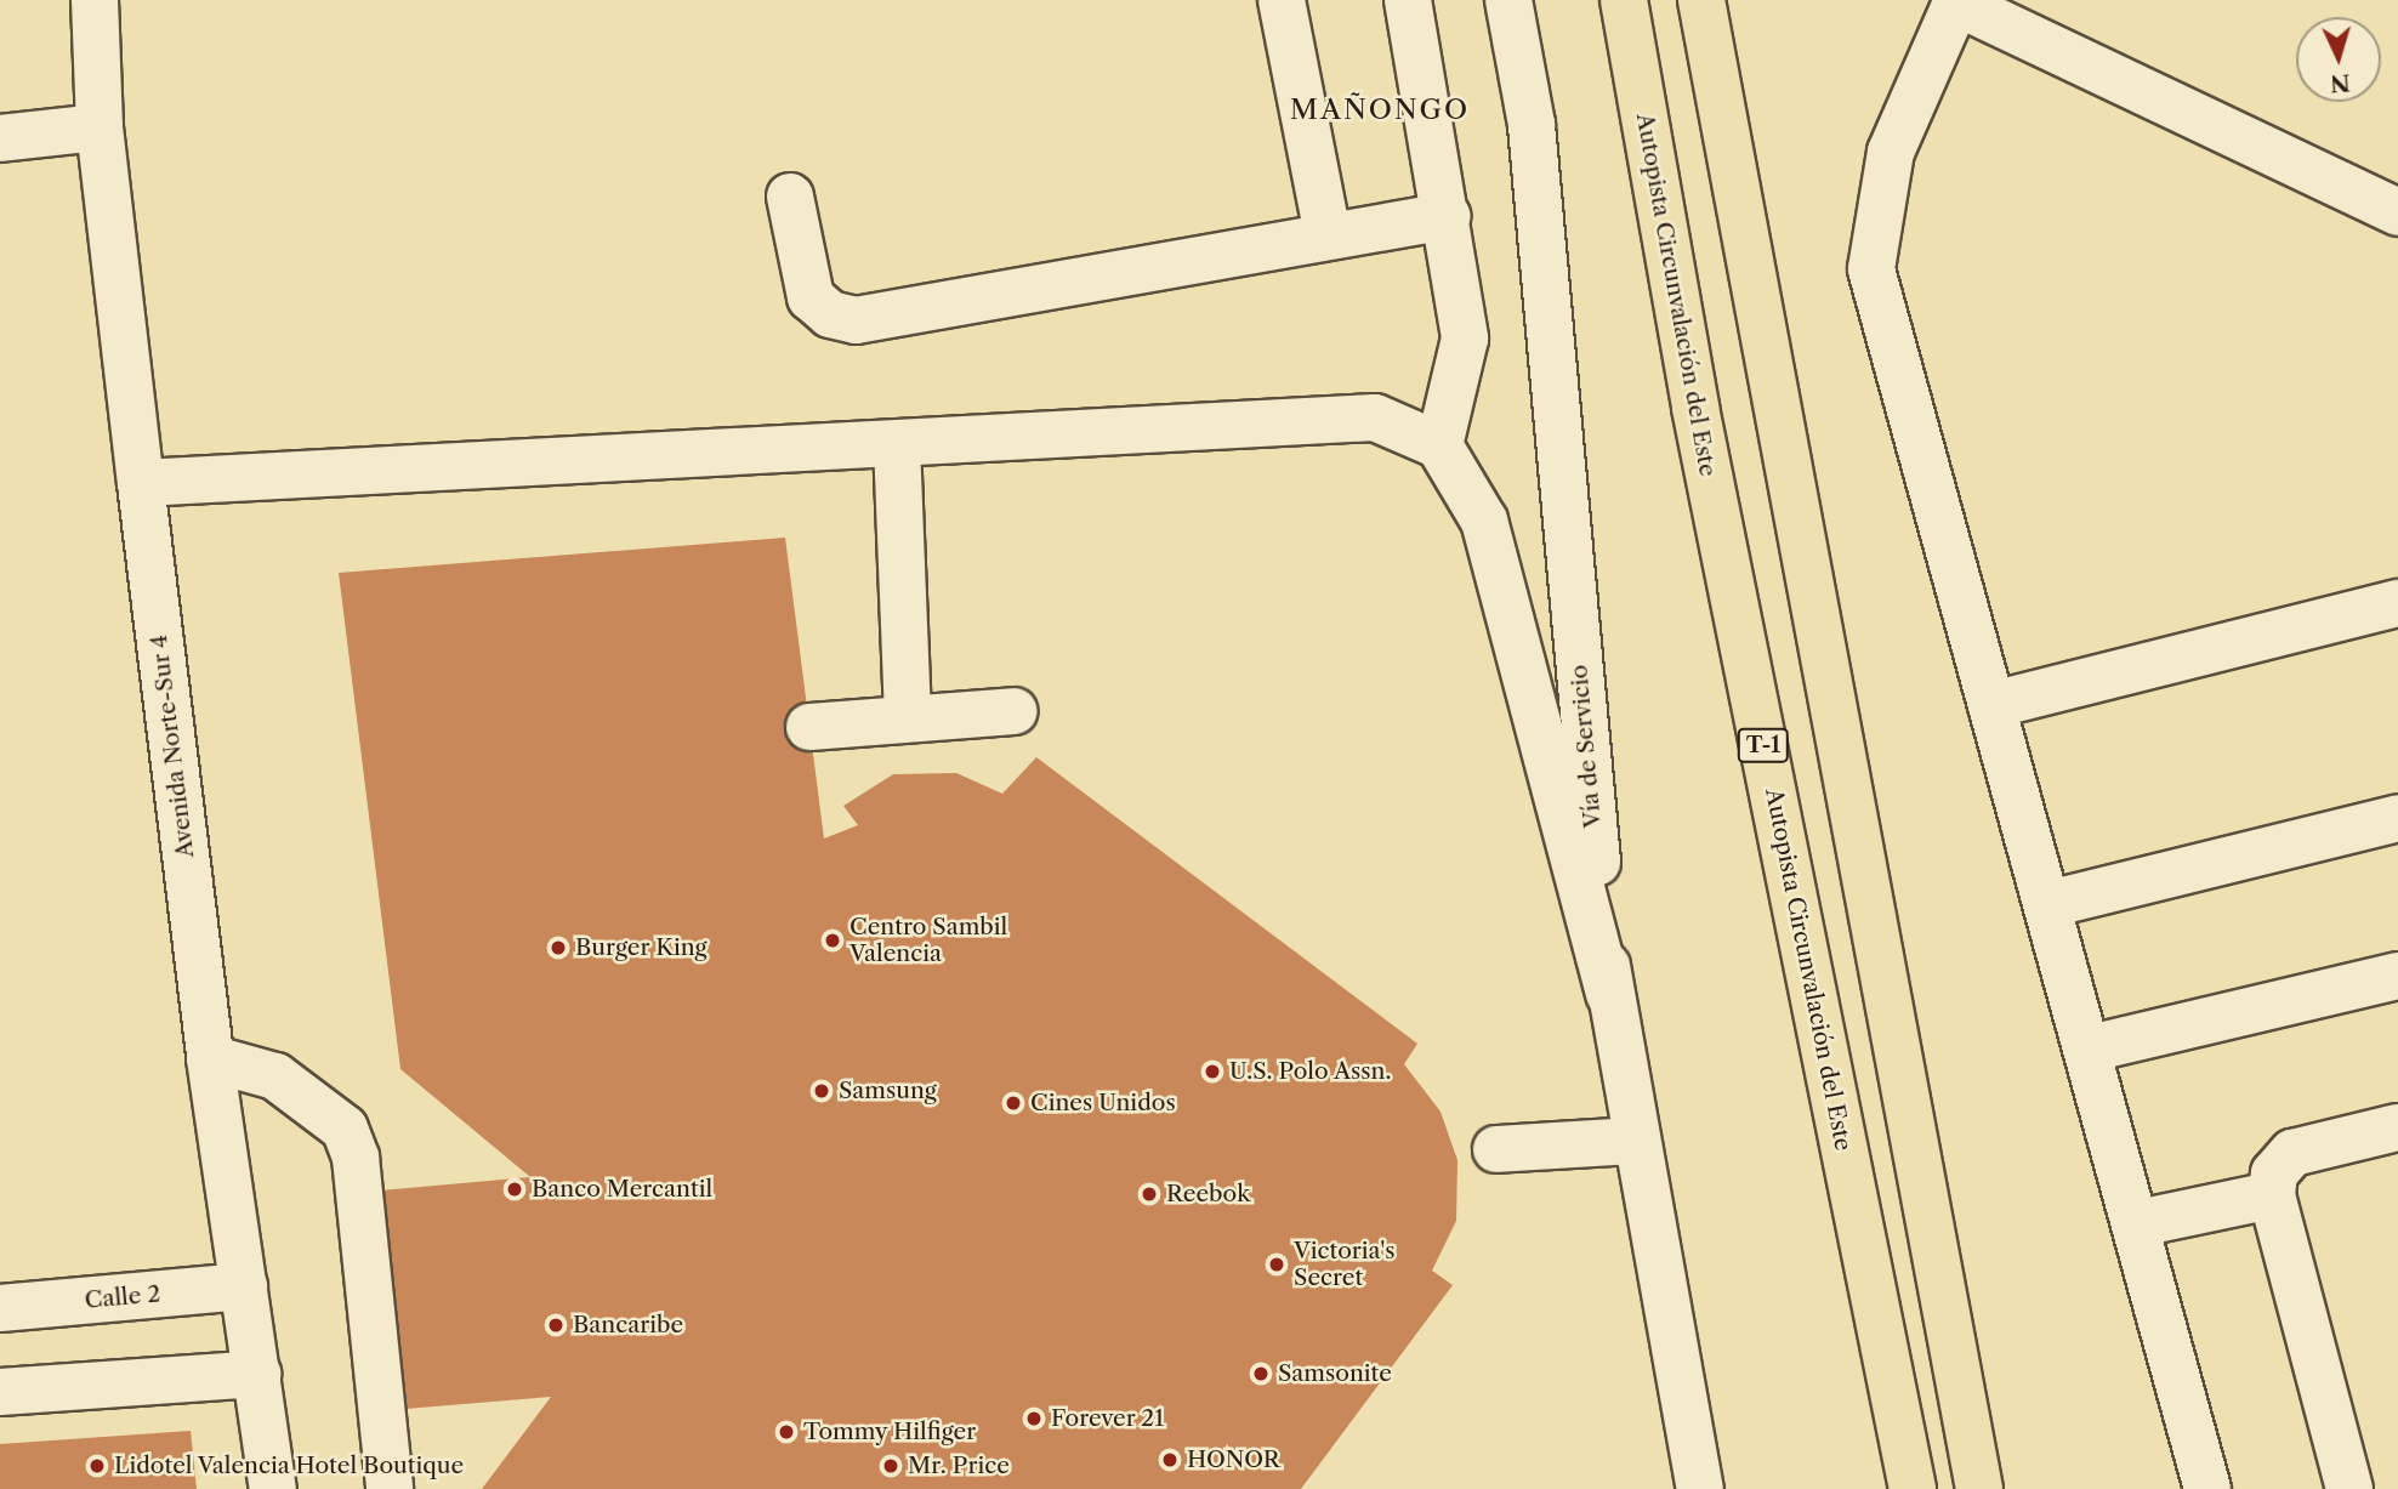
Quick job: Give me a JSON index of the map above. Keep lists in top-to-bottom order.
{
  "streets": {
    "highway": ["Autopista Circunvalación del Este", "T-1"],
    "street": ["Avenida Norte-Sur 4", "Vía de Servicio", "Calle 2"]
  },
  "crossings": [
    ["Avenida Norte-Sur 4", "Calle 2"]
  ],
  "districts": ["MAÑONGO"],
  "places": [
    "Centro Sambil Valencia",
    "Burger King",
    "U.S. Polo Assn.",
    "Samsung",
    "Cines Unidos",
    "Banco Mercantil",
    "Reebok",
    "Victoria's Secret",
    "Bancaribe",
    "Samsonite",
    "Forever 21",
    "Tommy Hilfiger",
    "HONOR",
    "Lidotel Valencia Hotel Boutique",
    "Mr. Price"
  ],
  "north": "bottom"
}
